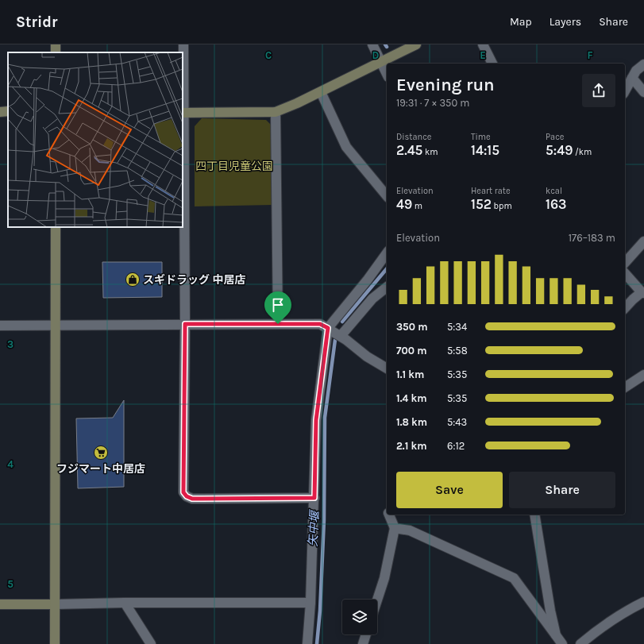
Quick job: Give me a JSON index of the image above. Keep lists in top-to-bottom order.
{
  "water": ["矢中堰"],
  "parks": ["四丁目児童公園"],
  "places": {
    "shop": ["スギドラッグ 中居店"],
    "supermarket": ["フジマート中居店"]
  },
  "page": {
    "header": "Stridr",
    "nav": ["Map", "Layers", "Share"],
    "heading": ["Evening run", "19:31 · 7 × 350 m"],
    "stats": [
      ["Distance", "2.45 km"],
      ["Time", "14:15"],
      ["Pace", "5:49 /km"],
      ["Elevation", "49 m"],
      ["Heart rate", "152 bpm"],
      ["kcal", "163"]
    ],
    "chart": ["Elevation", "176–183 m"],
    "list": [
      {
        "name": "350 m",
        "note": "5:34"
      },
      {
        "name": "700 m",
        "note": "5:58"
      },
      {
        "name": "1.1 km",
        "note": "5:35"
      },
      {
        "name": "1.4 km",
        "note": "5:35"
      },
      {
        "name": "1.8 km",
        "note": "5:43"
      },
      {
        "name": "2.1 km",
        "note": "6:12"
      }
    ],
    "buttons": ["Save", "Share"]
  },
  "grid": {
    "columns": [
      "C",
      "D",
      "E",
      "F"
    ],
    "rows": ["3", "4", "5"]
  }
}
